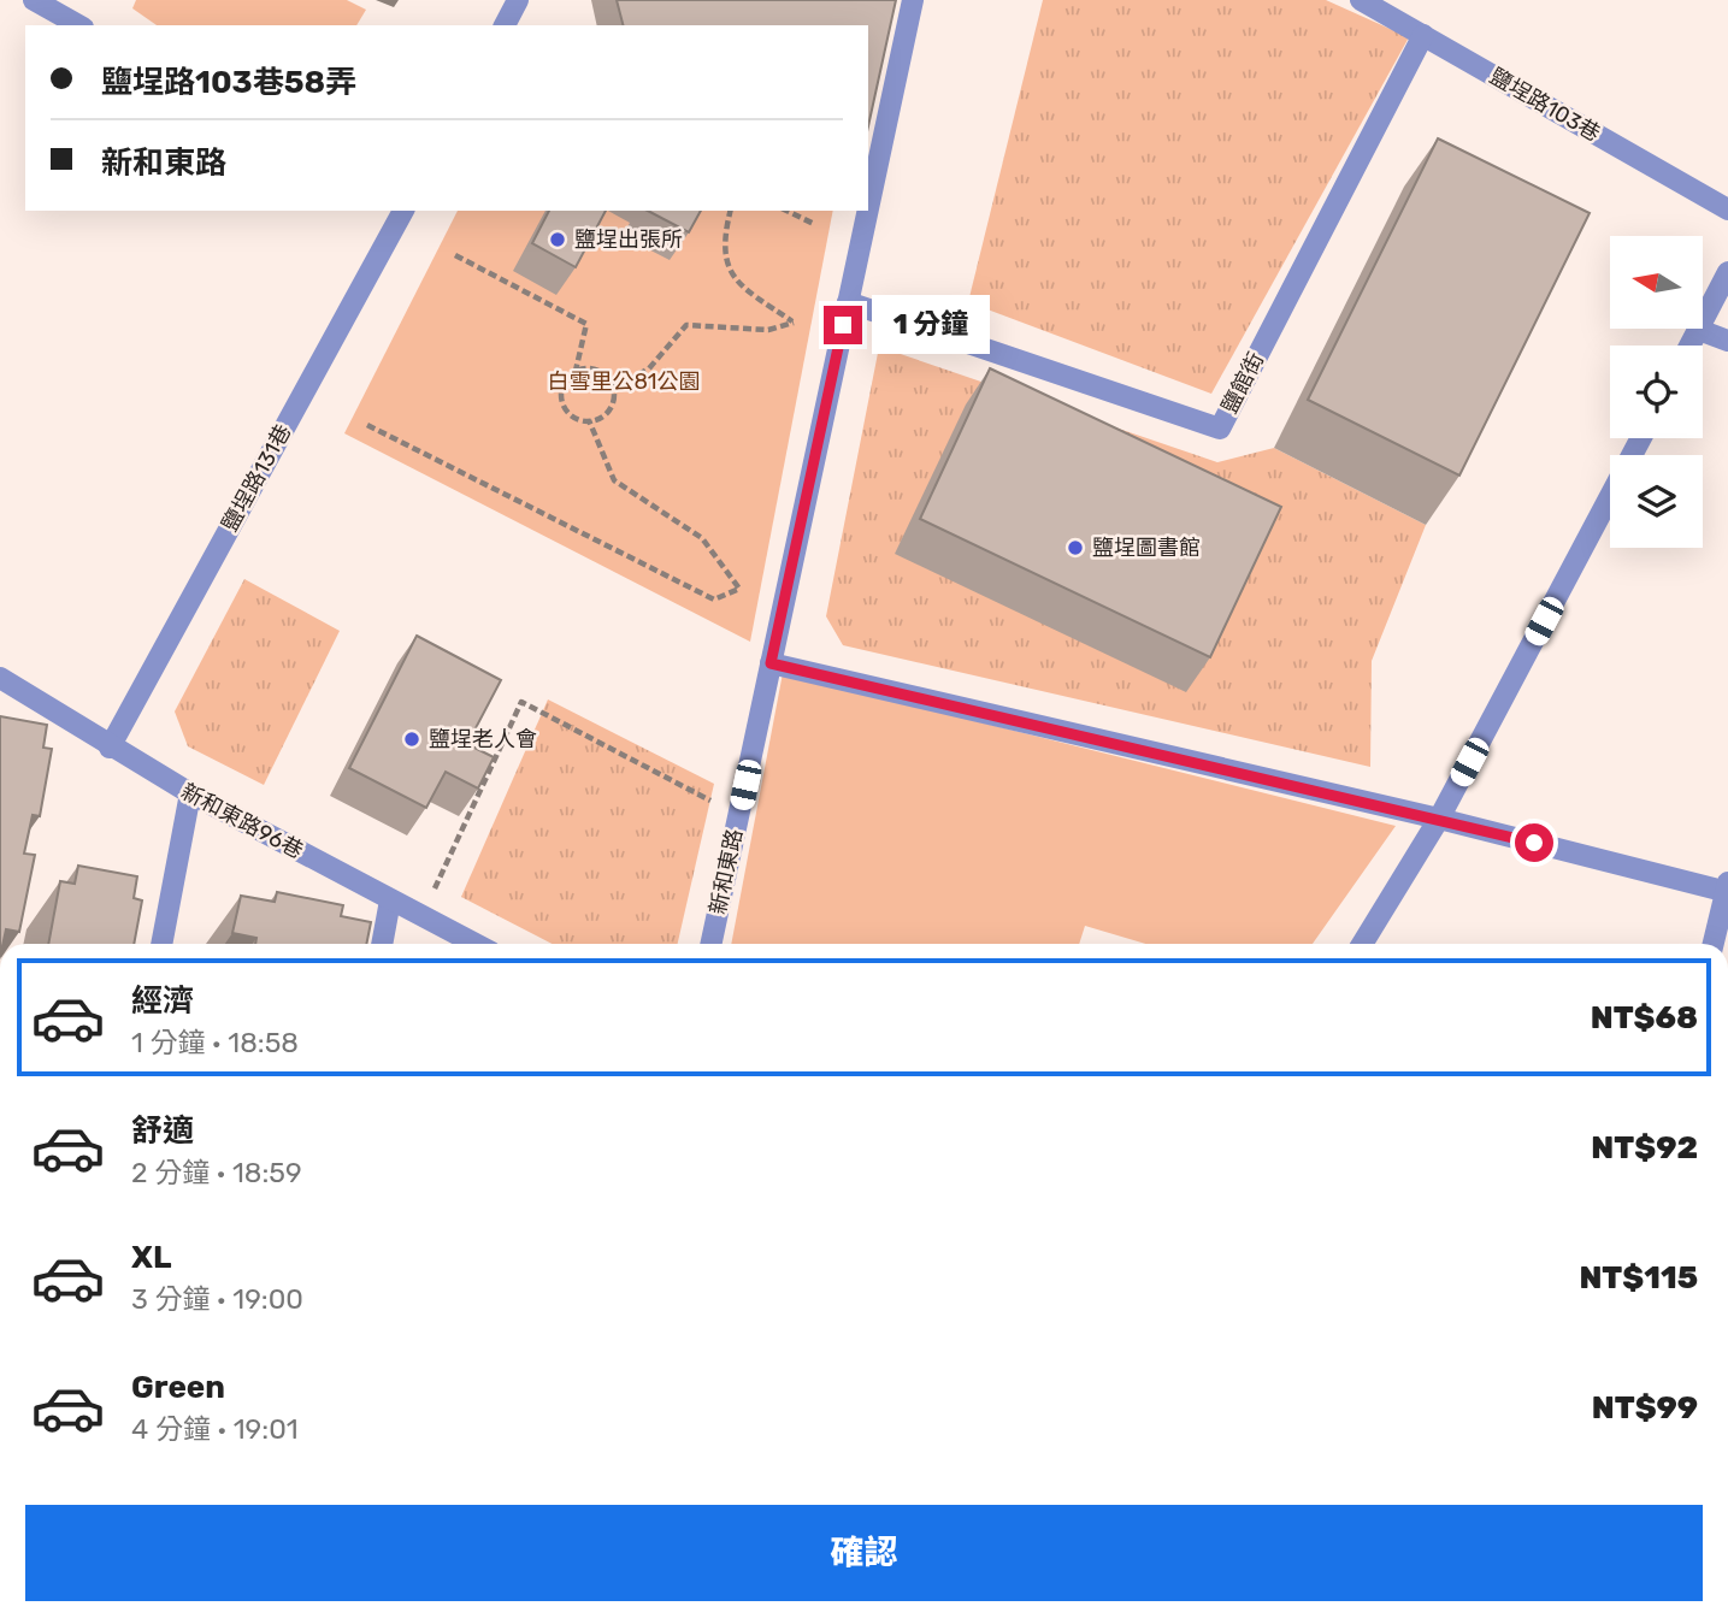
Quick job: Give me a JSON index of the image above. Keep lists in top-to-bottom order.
{
  "streets": {
    "street": [
      "鹽埕路103巷",
      "鹽館街",
      "鹽埕路131巷",
      "新和東路96巷",
      "新和東路"
    ]
  },
  "crossings": [
    ["鹽埕路103巷", "鹽館街"],
    ["鹽館街", "新和東路"],
    ["鹽埕路131巷", "新和東路96巷"]
  ],
  "parks": ["白雪里公81公園"],
  "places": ["鹽埕出張所", "鹽埕圖書館", "鹽埕老人會"],
  "north": "left",
  "page": {
    "banner": ["鹽埕路103巷58弄", "新和東路"],
    "bubble": "1 分鐘",
    "list": [
      {
        "name": "經濟",
        "note": "1 分鐘 · 18:58",
        "value": "NT$68"
      },
      {
        "name": "舒適",
        "note": "2 分鐘 · 18:59",
        "value": "NT$92"
      },
      {
        "name": "XL",
        "note": "3 分鐘 · 19:00",
        "value": "NT$115"
      },
      {
        "name": "Green",
        "note": "4 分鐘 · 19:01",
        "value": "NT$99"
      }
    ],
    "buttons": "確認"
  }
}
